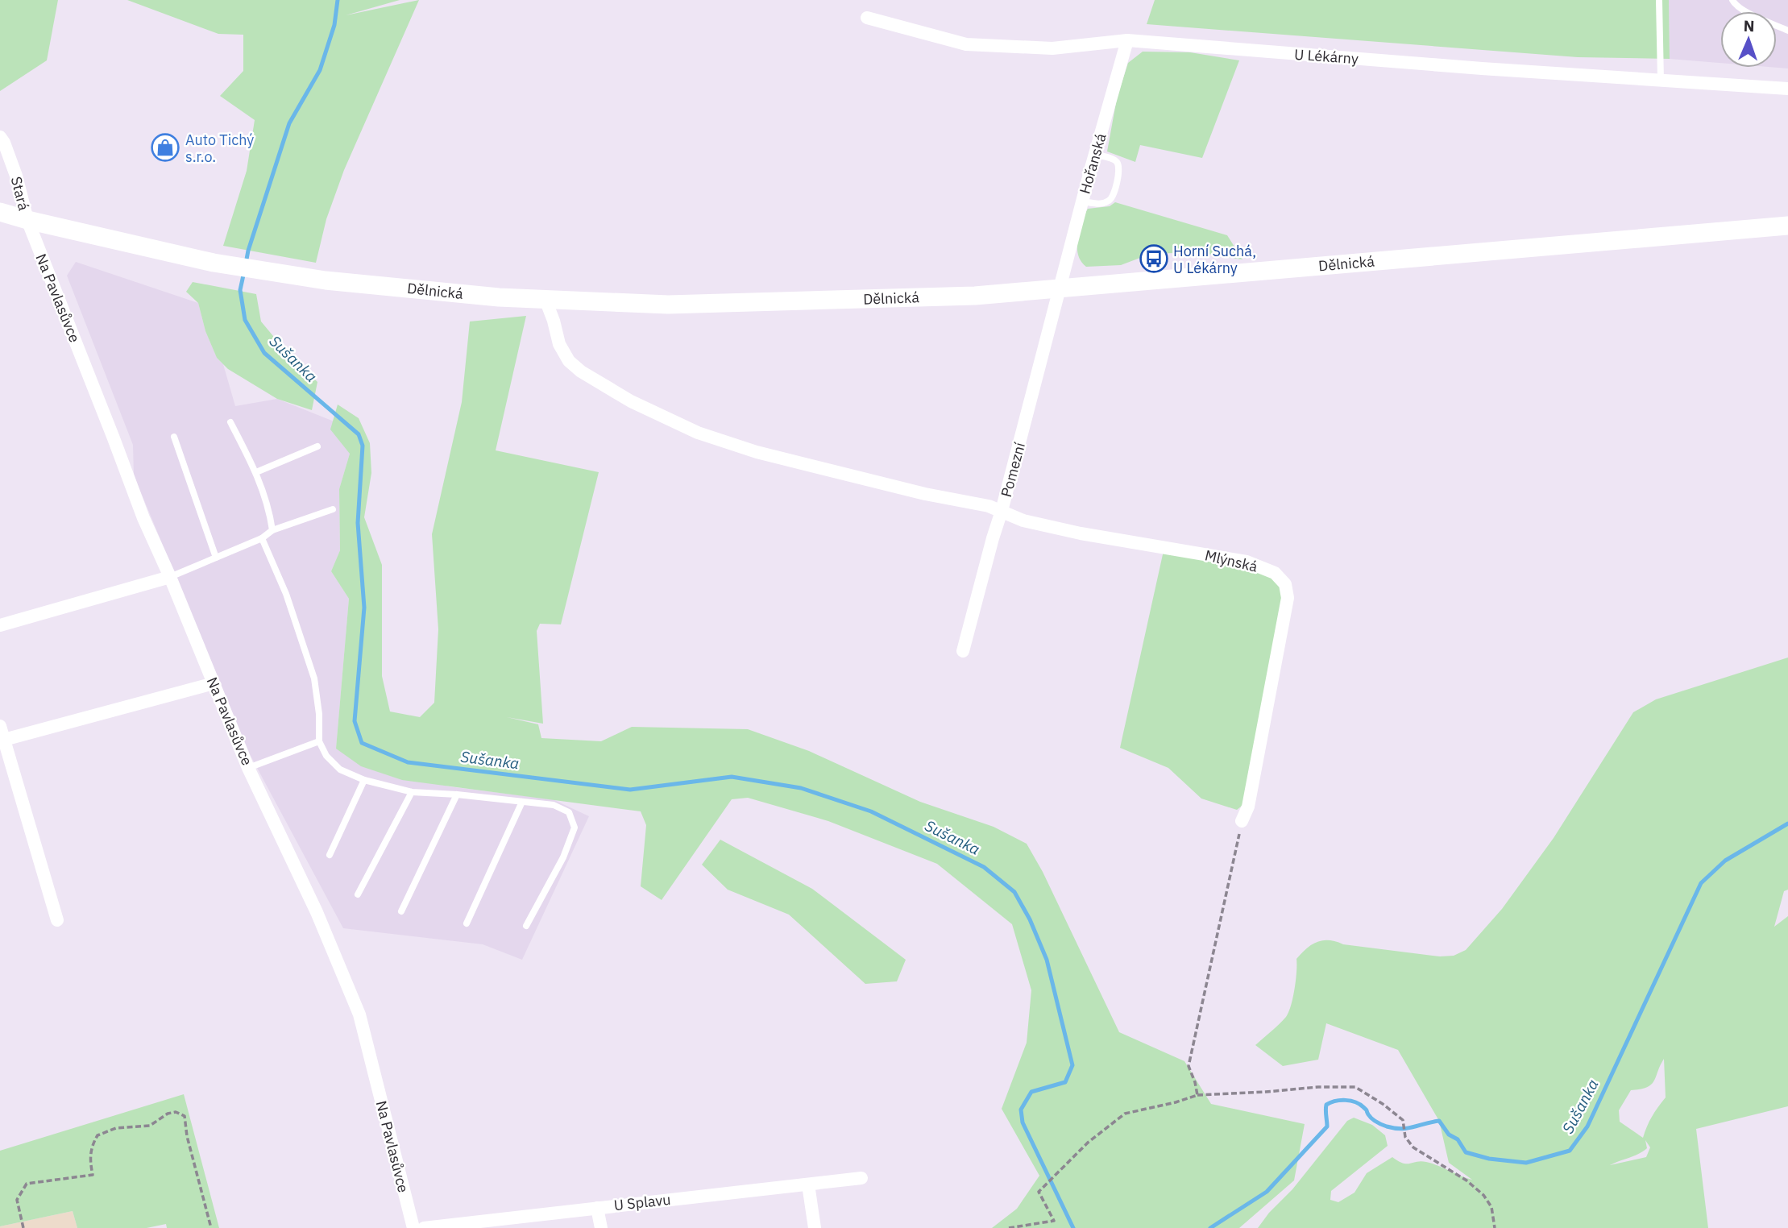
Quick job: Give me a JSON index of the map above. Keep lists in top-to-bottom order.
{
  "streets": {
    "main road": ["Dělnická"],
    "street": [
      "U Lékárny",
      "Hořanská",
      "Stará",
      "Na Pavlasůvce",
      "Pomezní",
      "Mlýnská",
      "U Splavu"
    ]
  },
  "crossings": [
    ["U Lékárny", "Hořanská"],
    ["Hořanská", "Dělnická"],
    ["Hořanská", "Pomezní"],
    ["Stará", "Dělnická"],
    ["Stará", "Na Pavlasůvce"],
    ["Dělnická", "Na Pavlasůvce"],
    ["Dělnická", "Pomezní"],
    ["Pomezní", "Mlýnská"]
  ],
  "water": ["Sušanka"],
  "places": {
    "shop": ["Auto Tichý s.r.o."],
    "bus stop": ["Horní Suchá, U Lékárny"]
  },
  "north": "top"
}
